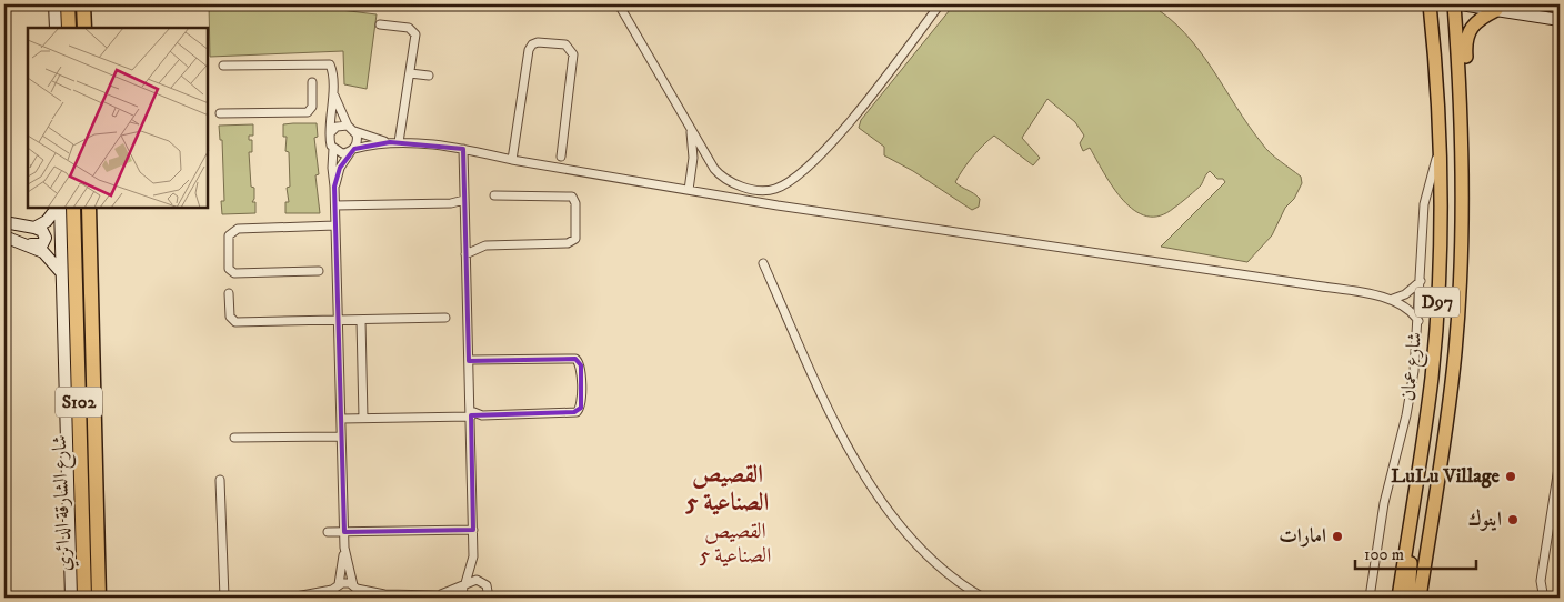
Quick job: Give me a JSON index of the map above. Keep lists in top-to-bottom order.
{
  "streets": {
    "highway": ["S102", "شارع الشارقة الدائري"],
    "main road": ["D97", "شارع عمان"]
  },
  "districts": ["القصيص الصناعية 5", "القصيص الصناعية 5"],
  "places": ["LuLu Village", "اينوك", "امارات"],
  "scale_bar": "100 m"
}
